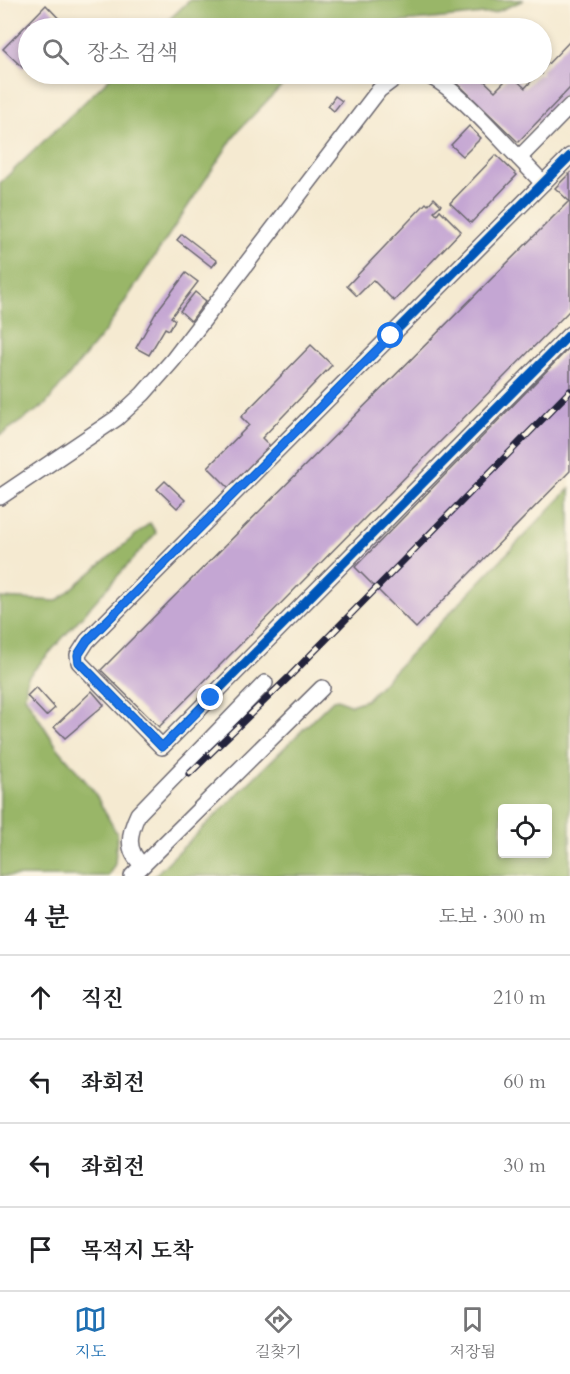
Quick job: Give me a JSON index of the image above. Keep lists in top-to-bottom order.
{
  "page": {
    "search": "장소 검색",
    "heading": ["4 분", "도보 · 300 m"],
    "list": [
      ["직진", "210 m"],
      ["좌회전", "60 m"],
      ["좌회전", "30 m"],
      "목적지 도착"
    ],
    "nav": ["지도", "길찾기", "저장됨"]
  }
}
